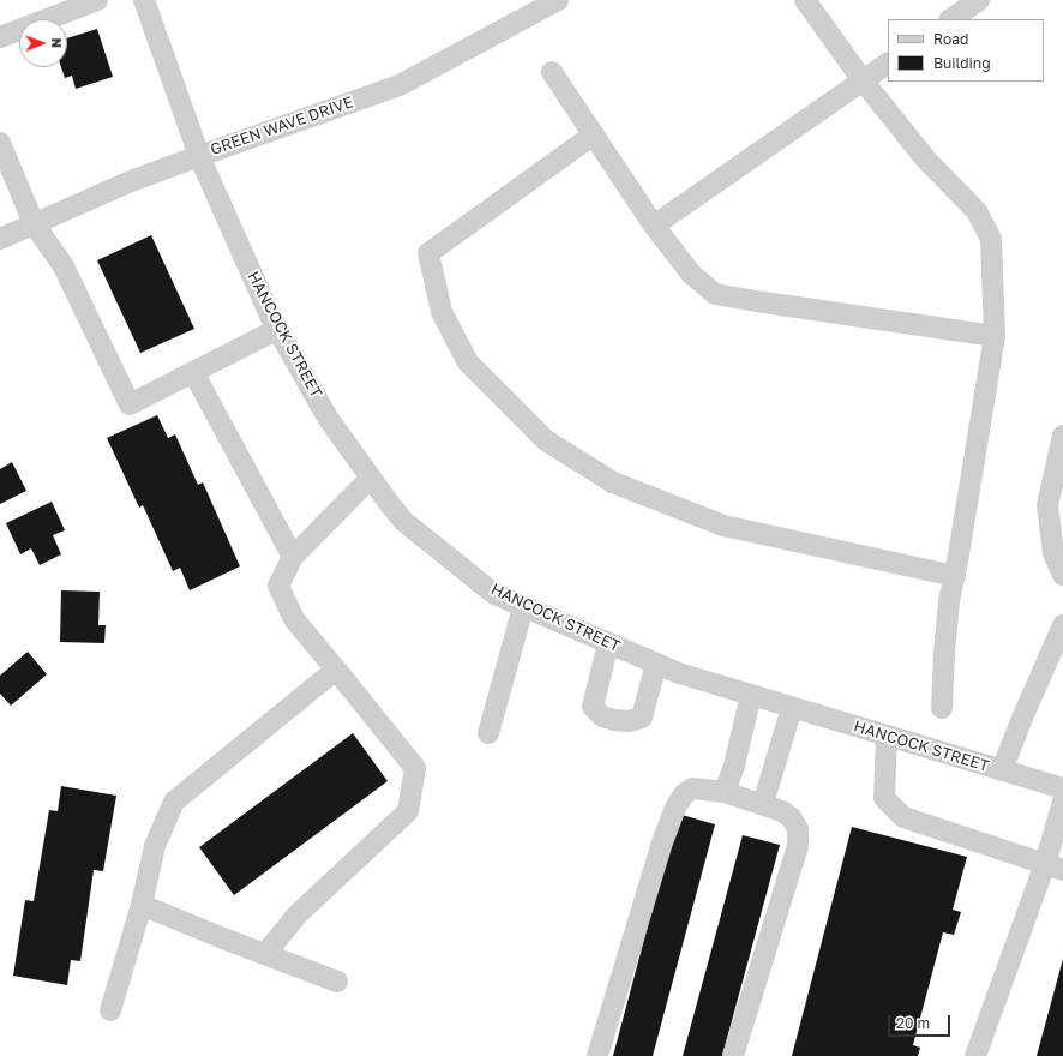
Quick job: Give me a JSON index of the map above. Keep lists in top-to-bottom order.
{
  "streets": {
    "street": ["GREEN WAVE DRIVE", "HANCOCK STREET"]
  },
  "crossings": [
    ["GREEN WAVE DRIVE", "HANCOCK STREET"]
  ],
  "legend": ["Road", "Building"],
  "scale_bar": "20 m",
  "north": "right"
}
